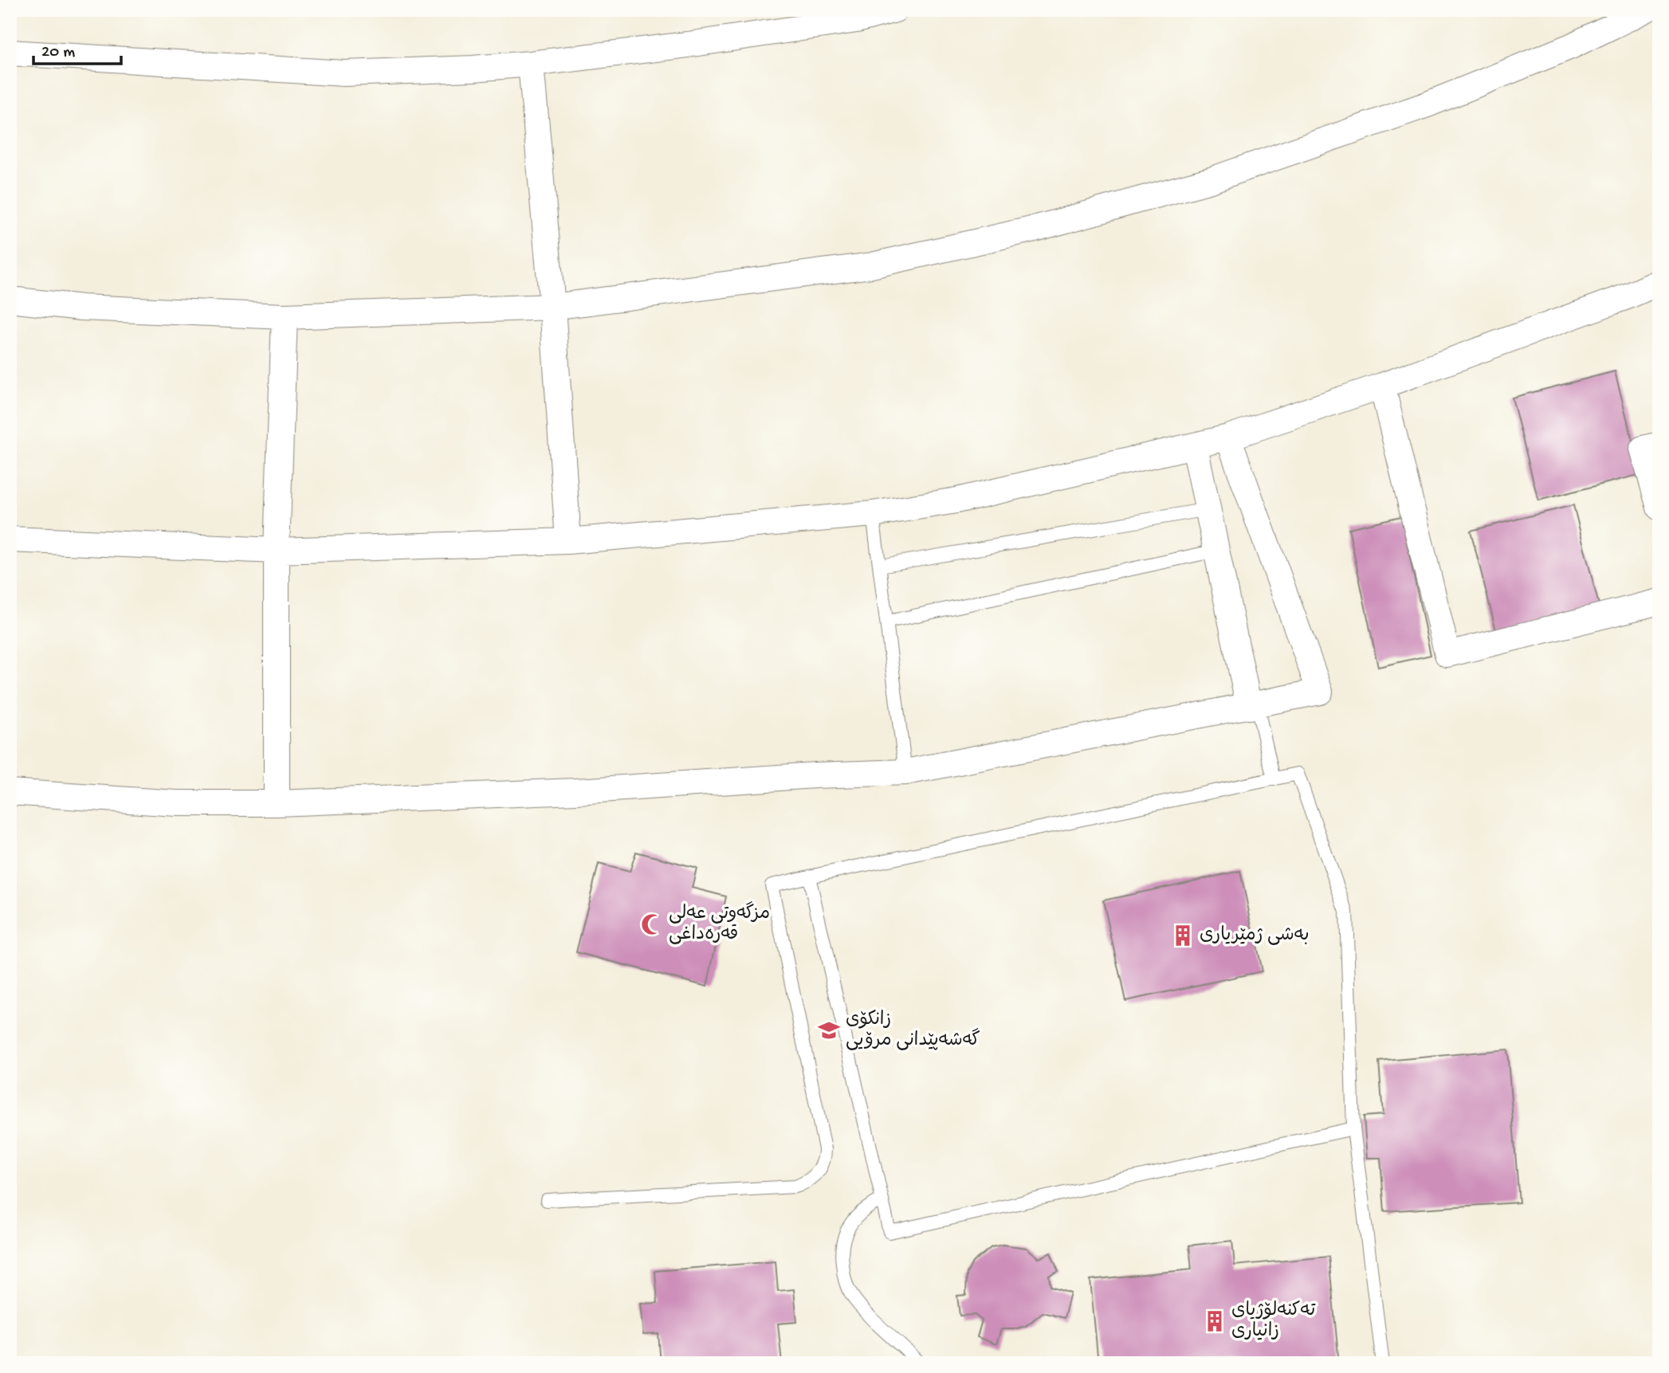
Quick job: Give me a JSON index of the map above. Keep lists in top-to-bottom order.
{
  "places": {
    "mosque": ["مزگەوتی عەلی قەرەداغی"],
    "building": ["بەشی ژمێریاری", "ته‌کنه‌لۆژیای زانیاری"],
    "school or university": ["زانکۆی گه‌شه‌پێدانی مرۆیی"]
  },
  "scale_bar": "20 m"
}
